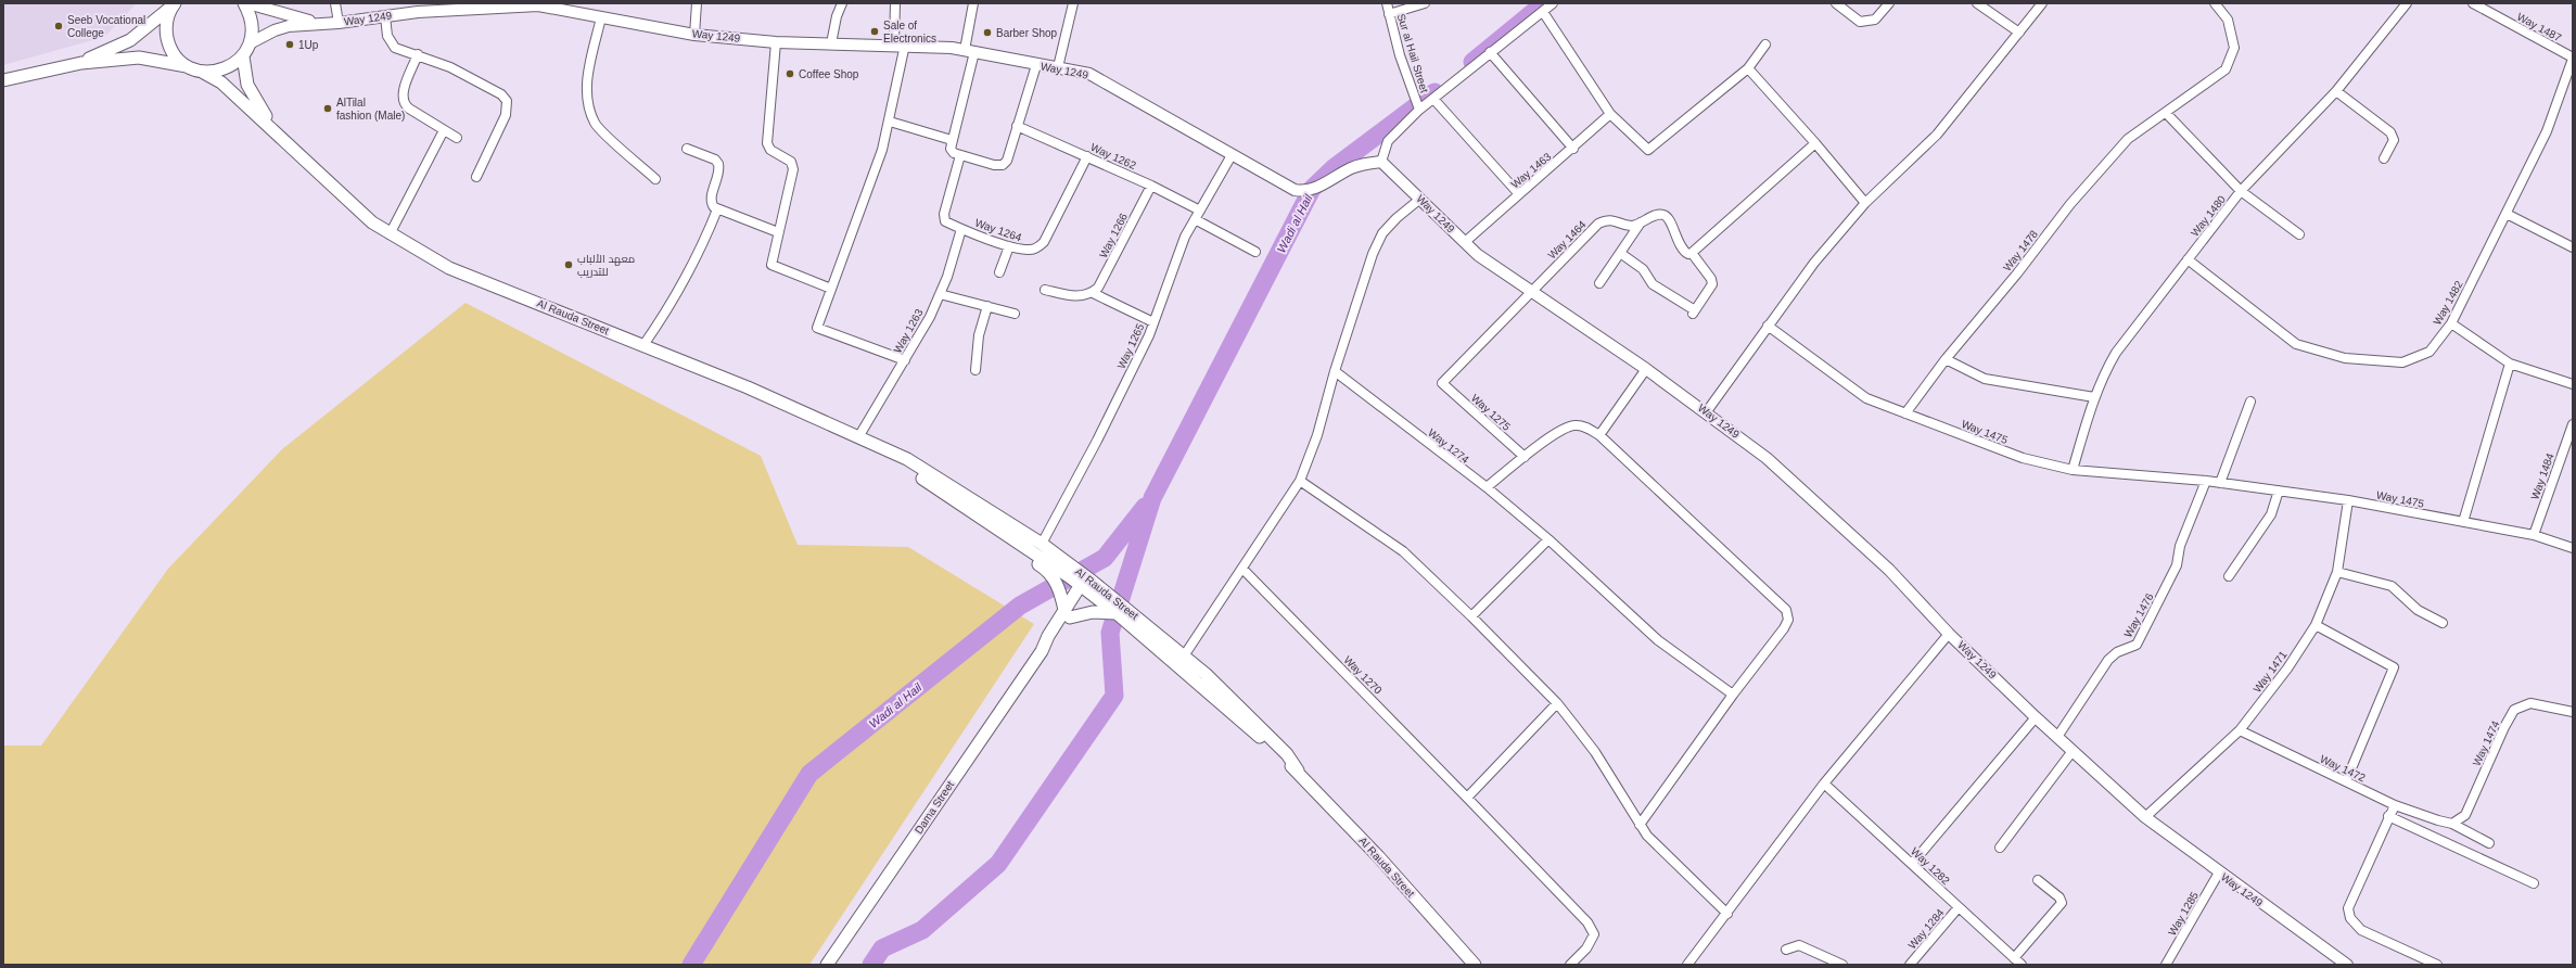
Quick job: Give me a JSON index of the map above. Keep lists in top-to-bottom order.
{
  "streets": {
    "main road": ["Al Rauda Street", "Dama Street"],
    "street": [
      "Way 1249",
      "Way 1487",
      "Sur al Hail Street",
      "Way 1262",
      "Way 1463",
      "Way 1480",
      "Way 1264",
      "Way 1266",
      "Way 1464",
      "Way 1478",
      "Way 1482",
      "Way 1263",
      "Way 1265",
      "Way 1275",
      "Way 1475",
      "Way 1274",
      "Way 1484",
      "Way 1476",
      "Way 1471",
      "Way 1270",
      "Way 1474",
      "Way 1472",
      "Way 1282",
      "Way 1285",
      "Way 1284"
    ]
  },
  "crossings": [
    ["Way 1249", "Way 1463"],
    ["Way 1249", "Way 1464"],
    ["Way 1249", "Way 1265"],
    ["Way 1249", "Way 1476"],
    ["Way 1249", "Way 1471"],
    ["Way 1249", "Way 1285"],
    ["Way 1487", "Way 1482"],
    ["Way 1262", "Way 1264"],
    ["Way 1262", "Way 1266"],
    ["Way 1262", "Way 1265"],
    ["Way 1480", "Way 1482"],
    ["Way 1480", "Way 1475"],
    ["Way 1264", "Way 1263"],
    ["Way 1464", "Way 1275"],
    ["Way 1478", "Way 1475"],
    ["Al Rauda Street", "Way 1263"],
    ["Al Rauda Street", "Way 1265"],
    ["Al Rauda Street", "Dama Street"],
    ["Way 1475", "Way 1484"],
    ["Way 1475", "Way 1476"],
    ["Way 1475", "Way 1471"],
    ["Way 1471", "Way 1472"],
    ["Way 1474", "Way 1472"],
    ["Way 1282", "Way 1284"]
  ],
  "water": ["Wadi al Hail"],
  "places": [
    "Seeb Vocational College",
    "Sale of Electronics",
    "Barber Shop",
    "1Up",
    "Coffee Shop",
    "AlTilal fashion (Male)",
    "معهد الألباب للتدريب"
  ]
}
